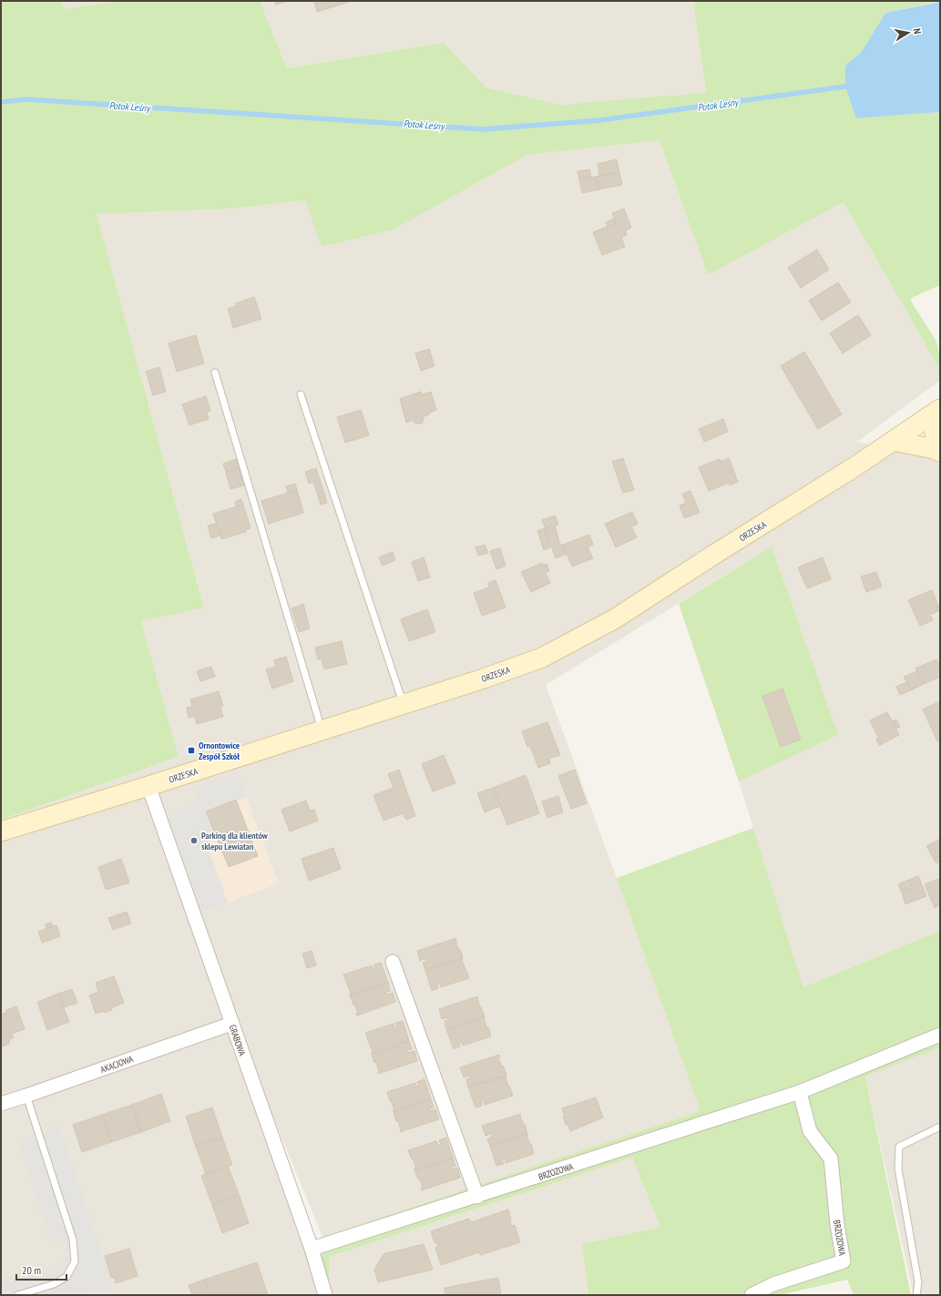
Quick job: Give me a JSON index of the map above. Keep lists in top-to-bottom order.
{
  "streets": {
    "street": [
      "ORZESKA",
      "GRABOWA",
      "AKACJOWA",
      "BRZOZOWA"
    ]
  },
  "crossings": [
    ["ORZESKA", "GRABOWA"],
    ["GRABOWA", "AKACJOWA"],
    ["GRABOWA", "BRZOZOWA"]
  ],
  "water": ["Potok Leśny"],
  "places": {
    "transit": ["Ornontowice Zespół Szkół"],
    "other": ["Parking dla klientów sklepu Lewiatan"]
  },
  "scale_bar": "20 m",
  "north": "right"
}
